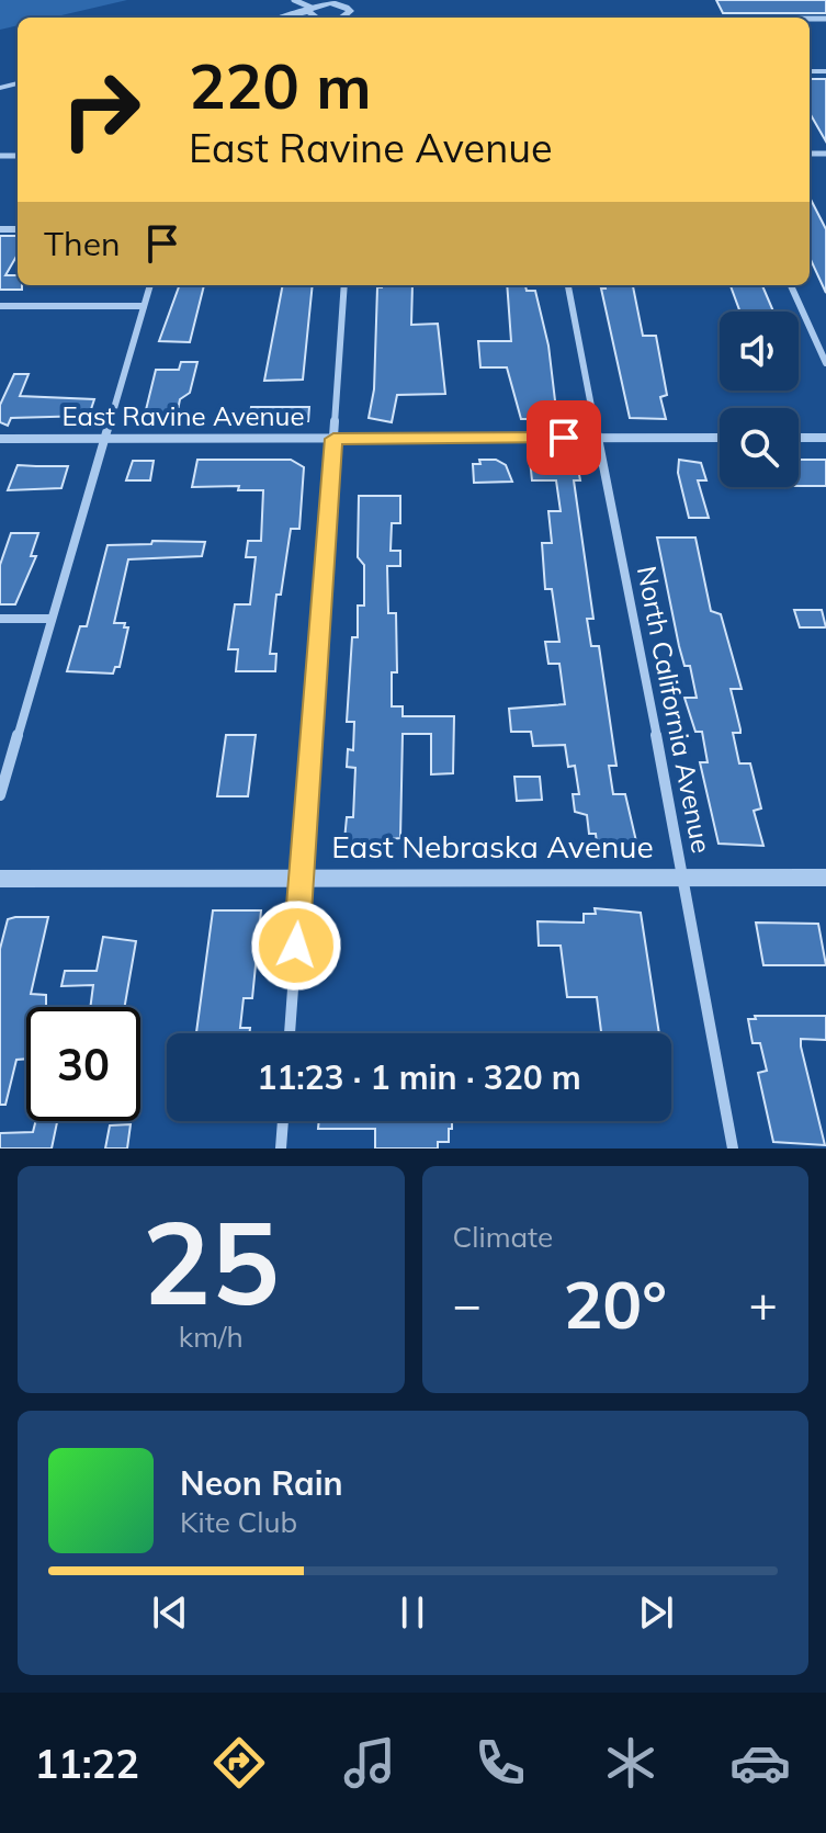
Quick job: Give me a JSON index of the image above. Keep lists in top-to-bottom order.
{
  "streets": {
    "street": ["East Ravine Avenue", "North California Avenue", "East Nebraska Avenue"]
  },
  "crossings": [
    ["East Ravine Avenue", "North California Avenue"],
    ["North California Avenue", "East Nebraska Avenue"]
  ],
  "page": {
    "turn": ["220 m", "East Ravine Avenue"],
    "then": "Then",
    "limit": "30",
    "trip": "11:23 · 1 min · 320 m",
    "tile": [
      ["25", "km/h"],
      "Climate"
    ],
    "heat": ["−", "20°", "+"],
    "song": ["Neon Rain", "Kite Club"],
    "tabs": "11:22"
  }
}
